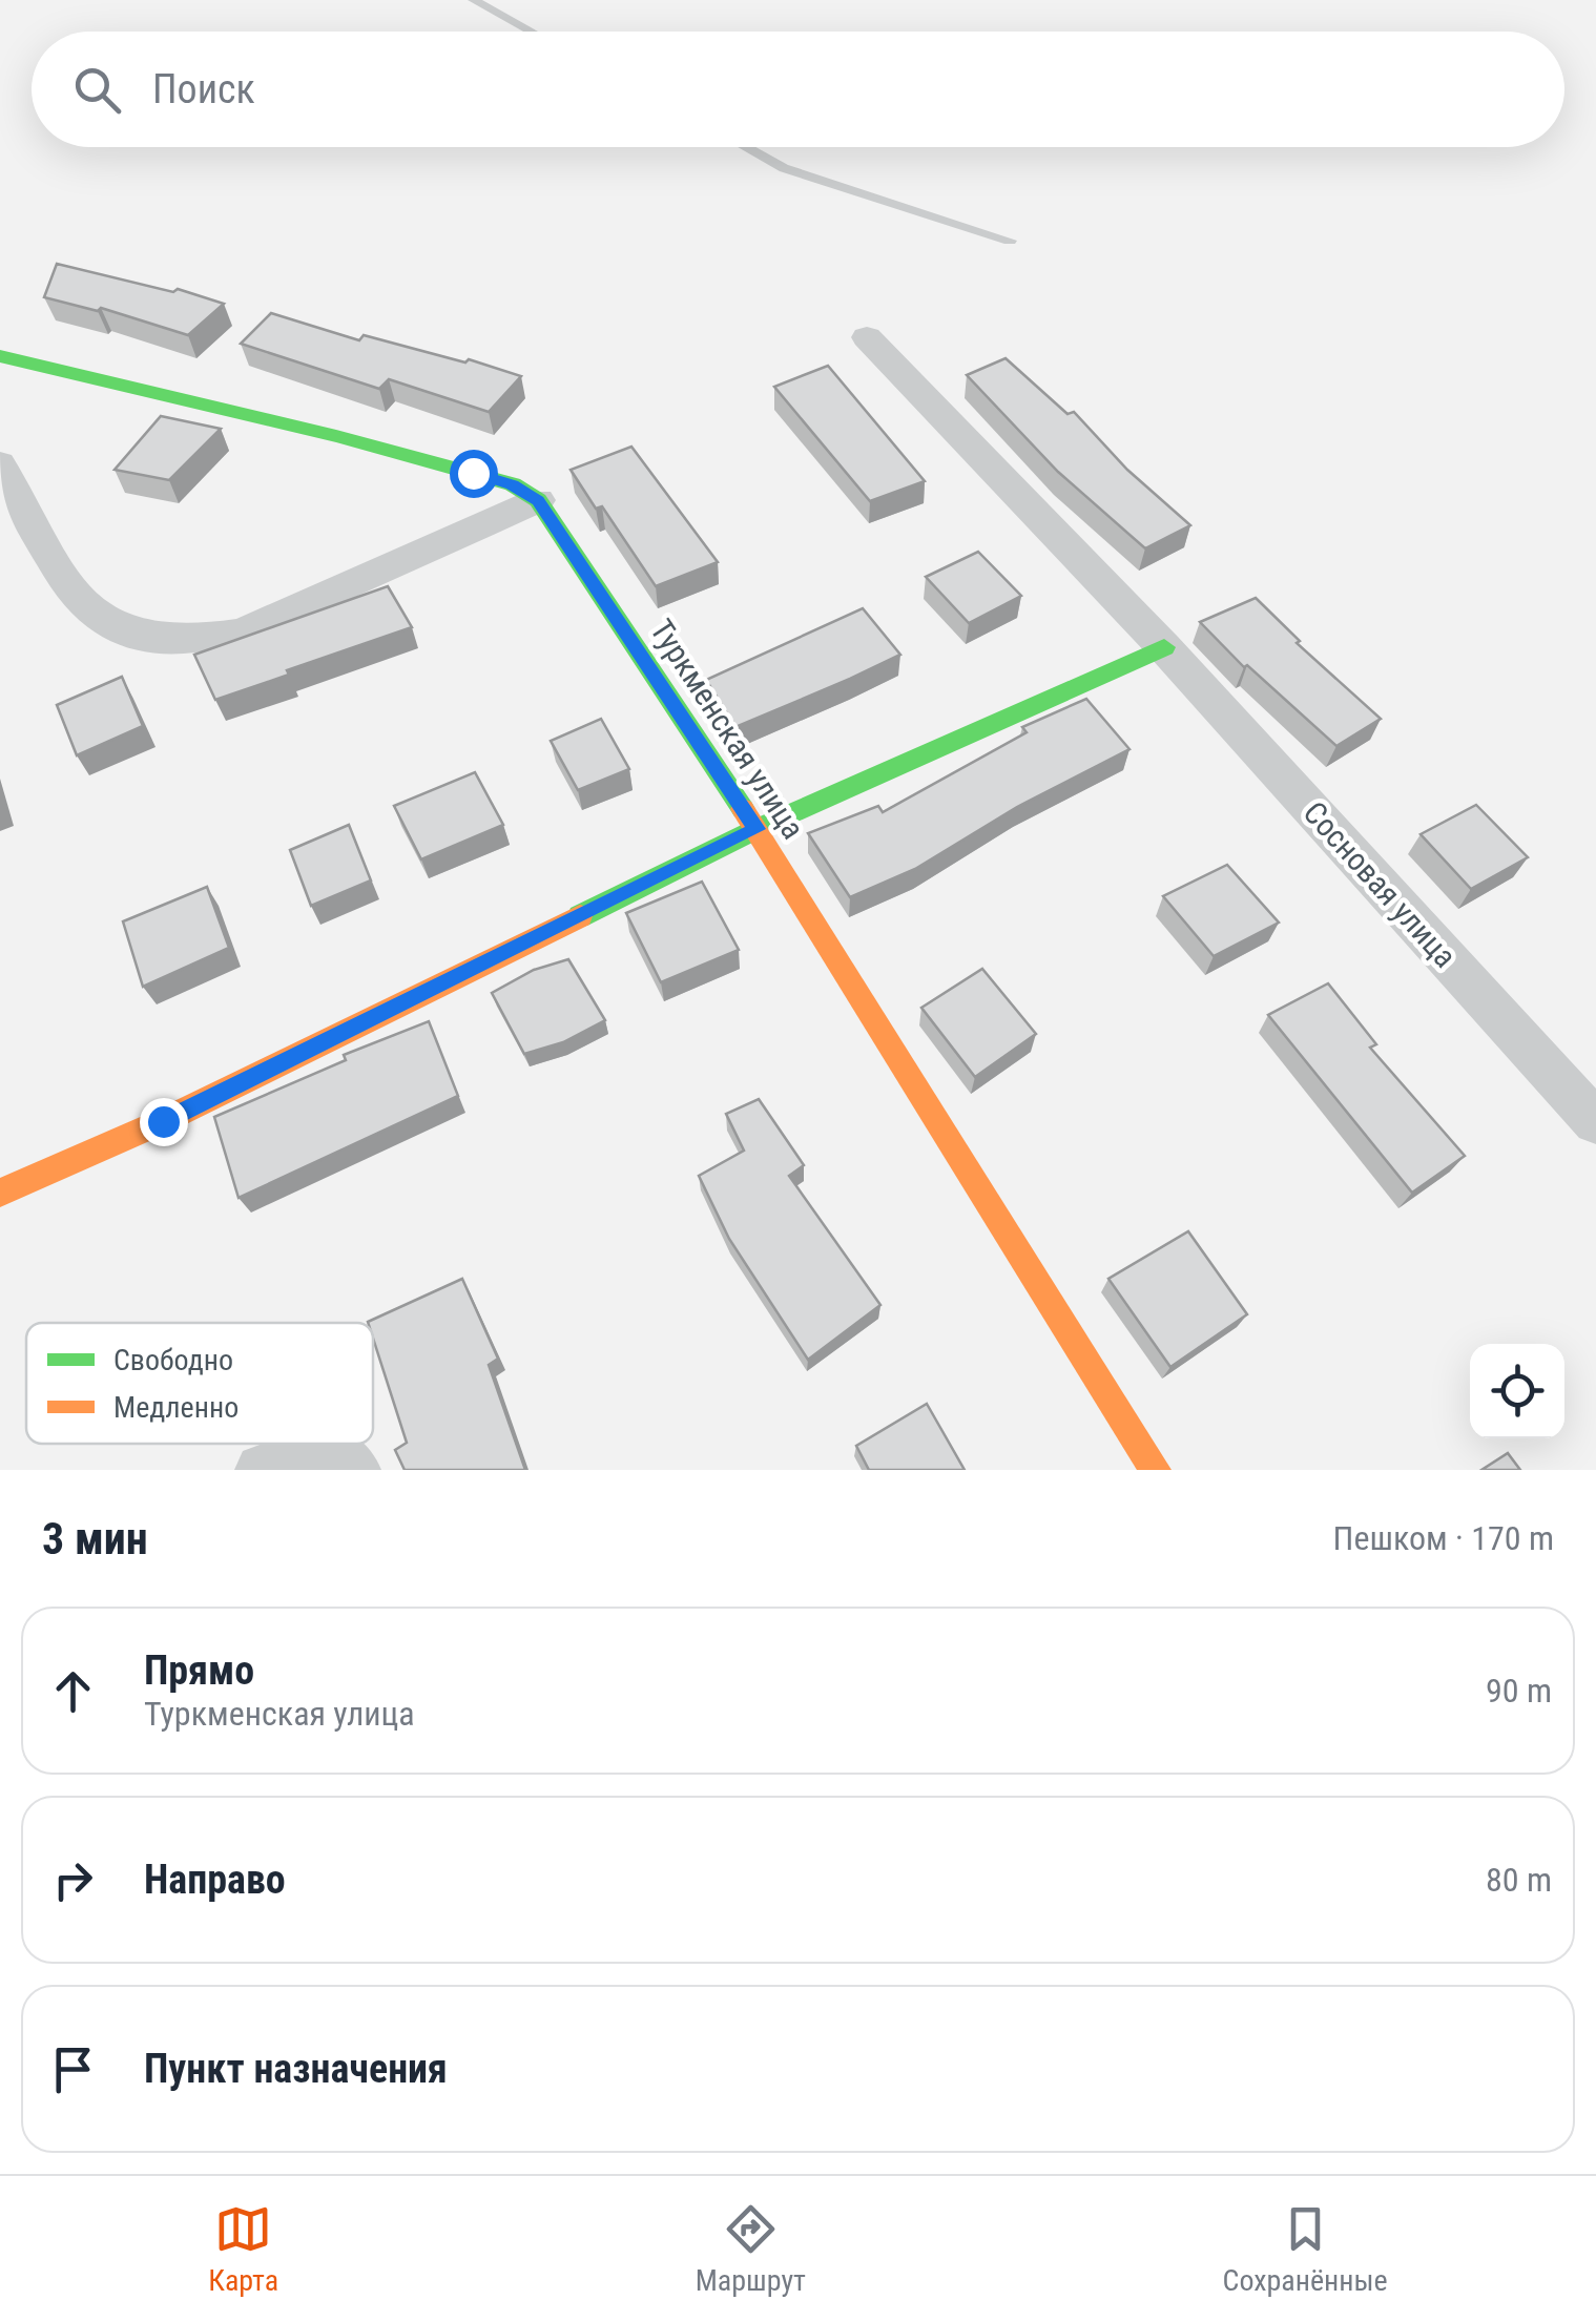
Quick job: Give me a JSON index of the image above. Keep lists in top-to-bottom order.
{
  "streets": {
    "street": ["Туркменская улица", "Сосновая улица"]
  },
  "legend": ["Свободно", "Медленно"],
  "page": {
    "search": "Поиск",
    "heading": ["3 мин", "Пешком · 170 m"],
    "list": [
      ["Прямо", "Туркменская улица", "90 m"],
      ["Направо", "80 m"],
      "Пункт назначения"
    ],
    "nav": ["Карта", "Маршрут", "Сохранённые"]
  }
}
